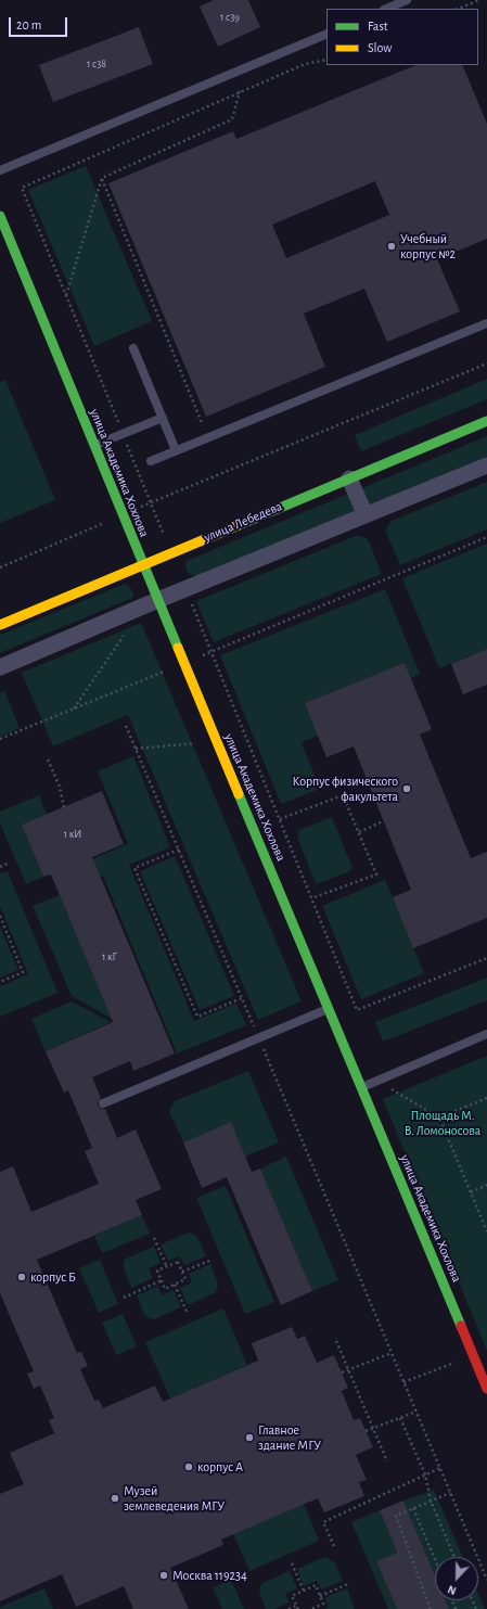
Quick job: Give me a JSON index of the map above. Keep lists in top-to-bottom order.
{
  "streets": {
    "street": ["улица Академика Хохлова", "улица Лебедева"]
  },
  "crossings": [
    ["улица Академика Хохлова", "улица Лебедева"]
  ],
  "parks": ["Площадь М. В. Ломоносова"],
  "places": [
    "Учебный корпус №2",
    "Корпус физического факультета",
    "корпус Б",
    "Главное здание МГУ",
    "корпус А",
    "Музей землеведения МГУ",
    "Москва 119234"
  ],
  "house_numbers": [
    "1 с39",
    "1 с38",
    "1 кИ",
    "1 кГ"
  ],
  "legend": ["Fast", "Slow"],
  "scale_bar": "20 m",
  "north": "bottom"
}
